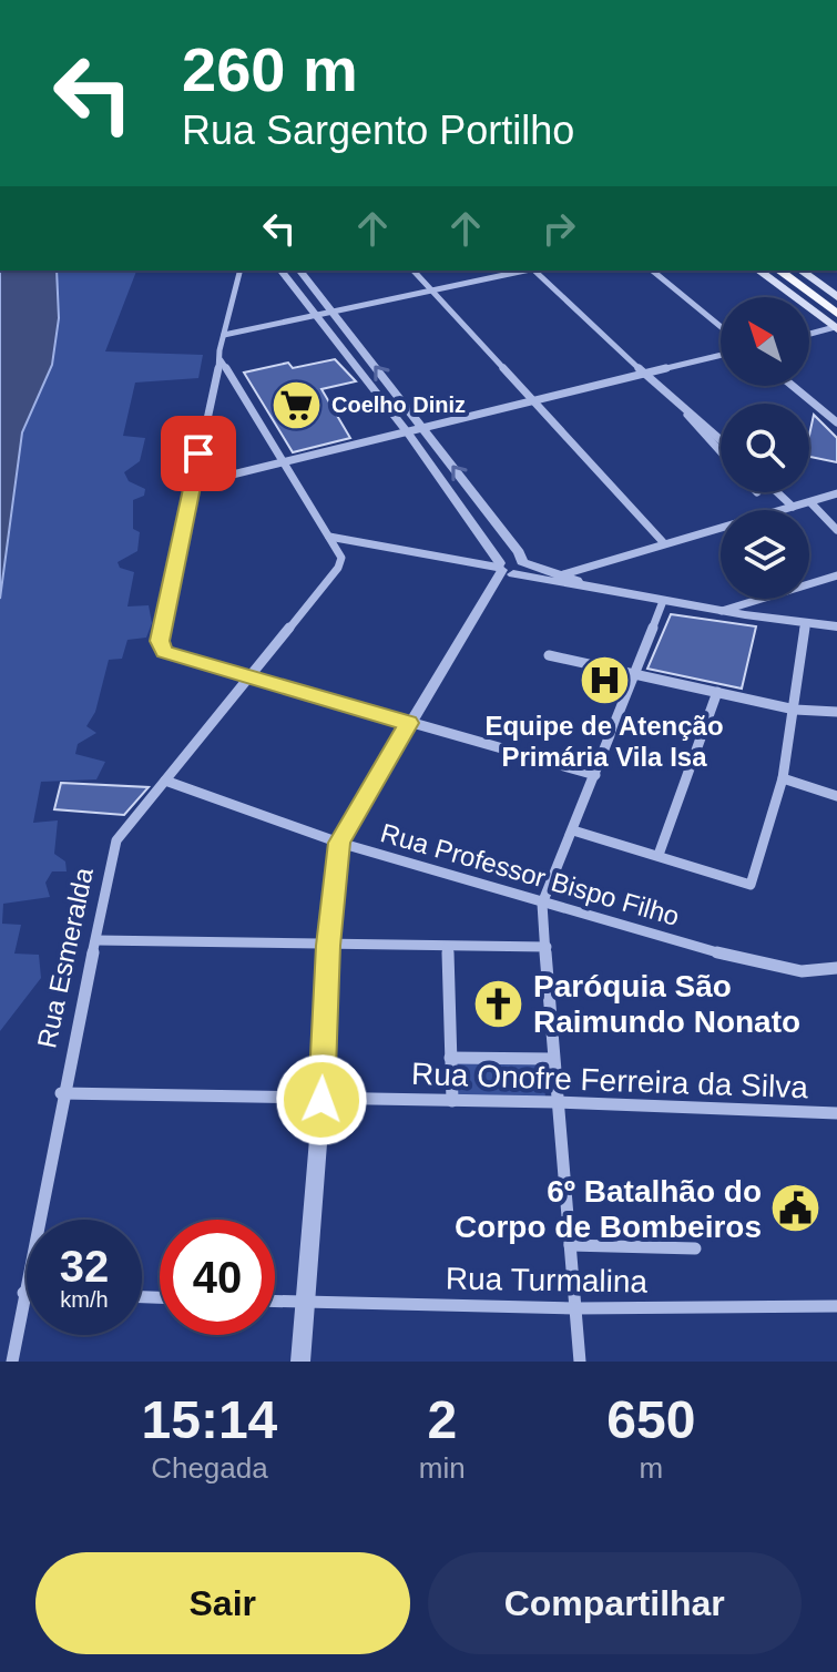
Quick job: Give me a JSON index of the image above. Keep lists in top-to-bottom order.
{
  "streets": {
    "street": [
      "Rua Professor Bispo Filho",
      "Rua Esmeralda",
      "Rua Onofre Ferreira da Silva",
      "Rua Turmalina"
    ]
  },
  "crossings": [
    ["Rua Professor Bispo Filho", "Rua Esmeralda"],
    ["Rua Esmeralda", "Rua Onofre Ferreira da Silva"]
  ],
  "places": {
    "supermarket": ["Coelho Diniz"],
    "hospital": ["Equipe de Atenção Primária Vila Isa"],
    "church": ["Paróquia São Raimundo Nonato"],
    "public building": ["6º Batalhão do Corpo de Bombeiros"]
  },
  "north": "top left",
  "page": {
    "turn": ["260 m", "Rua Sargento Portilho"],
    "speed": "32 km/h",
    "limit": "40",
    "eta": [
      "15:14",
      "Chegada",
      "2",
      "min",
      "650",
      "m"
    ],
    "buttons": ["Sair", "Compartilhar"]
  }
}
